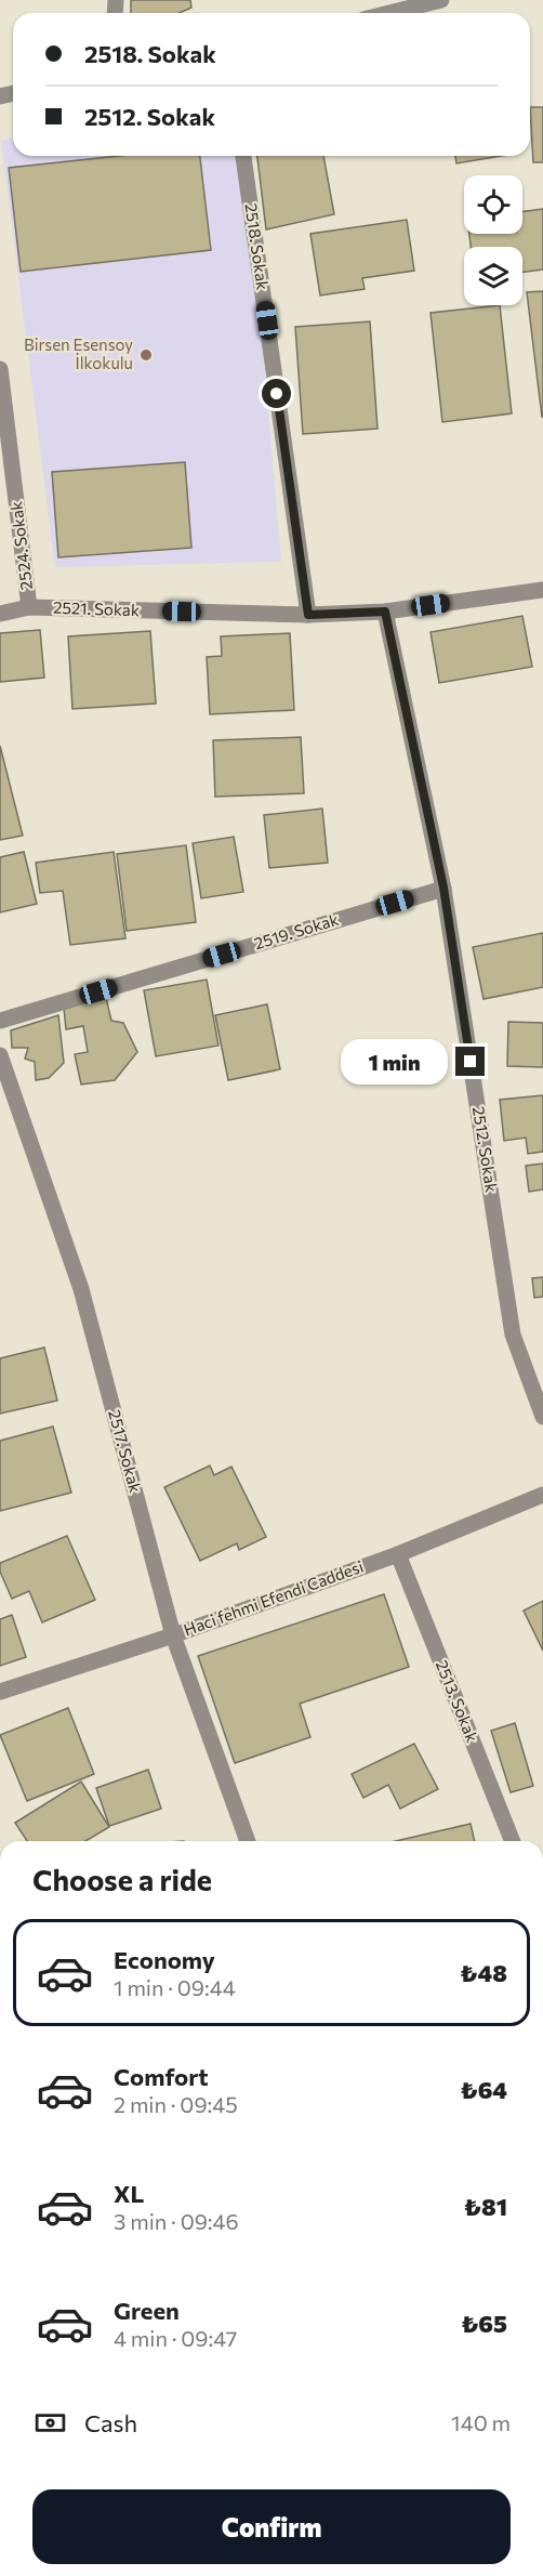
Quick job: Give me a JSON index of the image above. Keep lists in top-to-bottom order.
{
  "streets": {
    "street": [
      "2518. Sokak",
      "2524. Sokak",
      "2521. Sokak",
      "2519. Sokak",
      "2512. Sokak",
      "2517. Sokak",
      "Haci fehmi Efendi Caddesi",
      "2513. Sokak"
    ]
  },
  "crossings": [
    ["2518. Sokak", "2521. Sokak"],
    ["2524. Sokak", "2521. Sokak"],
    ["2521. Sokak", "2512. Sokak"],
    ["2519. Sokak", "2512. Sokak"],
    ["2517. Sokak", "Haci fehmi Efendi Caddesi"],
    ["Haci fehmi Efendi Caddesi", "2513. Sokak"]
  ],
  "places": ["Birsen Esensoy İlkokulu"],
  "page": {
    "banner": ["2518. Sokak", "2512. Sokak"],
    "bubble": "1 min",
    "heading": "Choose a ride",
    "list": [
      {
        "name": "Economy",
        "note": "1 min · 09:44",
        "value": "₺48"
      },
      {
        "name": "Comfort",
        "note": "2 min · 09:45",
        "value": "₺64"
      },
      {
        "name": "XL",
        "note": "3 min · 09:46",
        "value": "₺81"
      },
      {
        "name": "Green",
        "note": "4 min · 09:47",
        "value": "₺65"
      }
    ],
    "pay": ["Cash", "140 m"],
    "buttons": "Confirm"
  }
}
